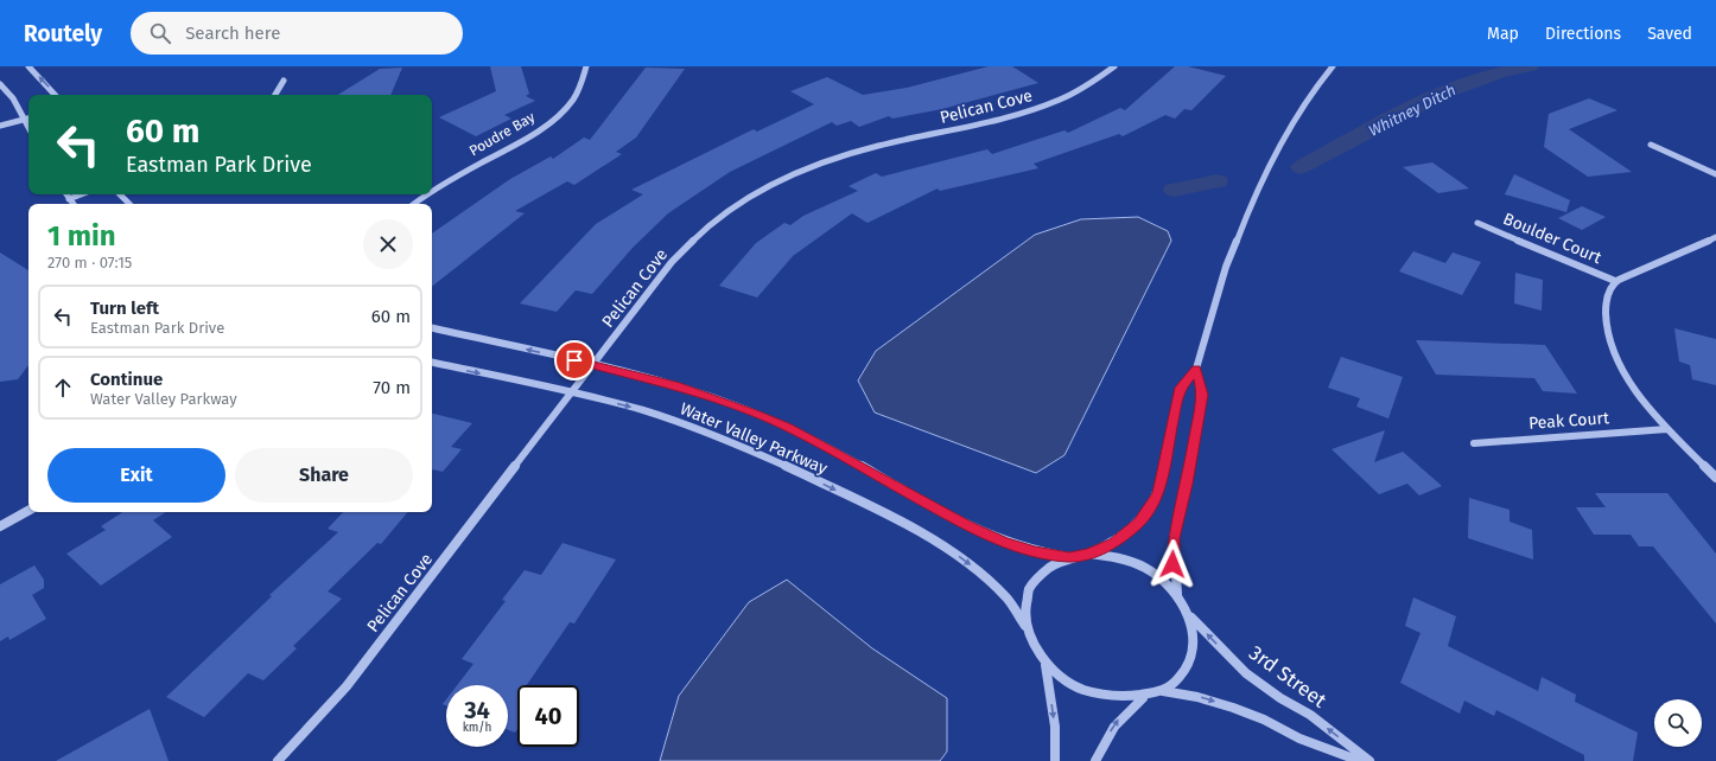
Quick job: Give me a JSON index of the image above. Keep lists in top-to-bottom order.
{
  "streets": {
    "street": [
      "Pelican Cove",
      "Poudre Bay",
      "Boulder Court",
      "Peak Court",
      "Water Valley Parkway",
      "3rd Street"
    ]
  },
  "crossings": [
    ["Pelican Cove", "Water Valley Parkway"],
    ["Water Valley Parkway", "3rd Street"]
  ],
  "water": ["Whitney Ditch"],
  "page": {
    "header": "Routely",
    "search": "Search here",
    "nav": ["Map", "Directions", "Saved"],
    "turn": ["60 m", "Eastman Park Drive"],
    "heading": ["1 min", "270 m · 07:15"],
    "list": [
      {
        "name": "Turn left",
        "note": "Eastman Park Drive",
        "value": "60 m"
      },
      {
        "name": "Continue",
        "note": "Water Valley Parkway",
        "value": "70 m"
      }
    ],
    "buttons": ["Exit", "Share"],
    "speed": "34 km/h",
    "limit": "40"
  }
}
